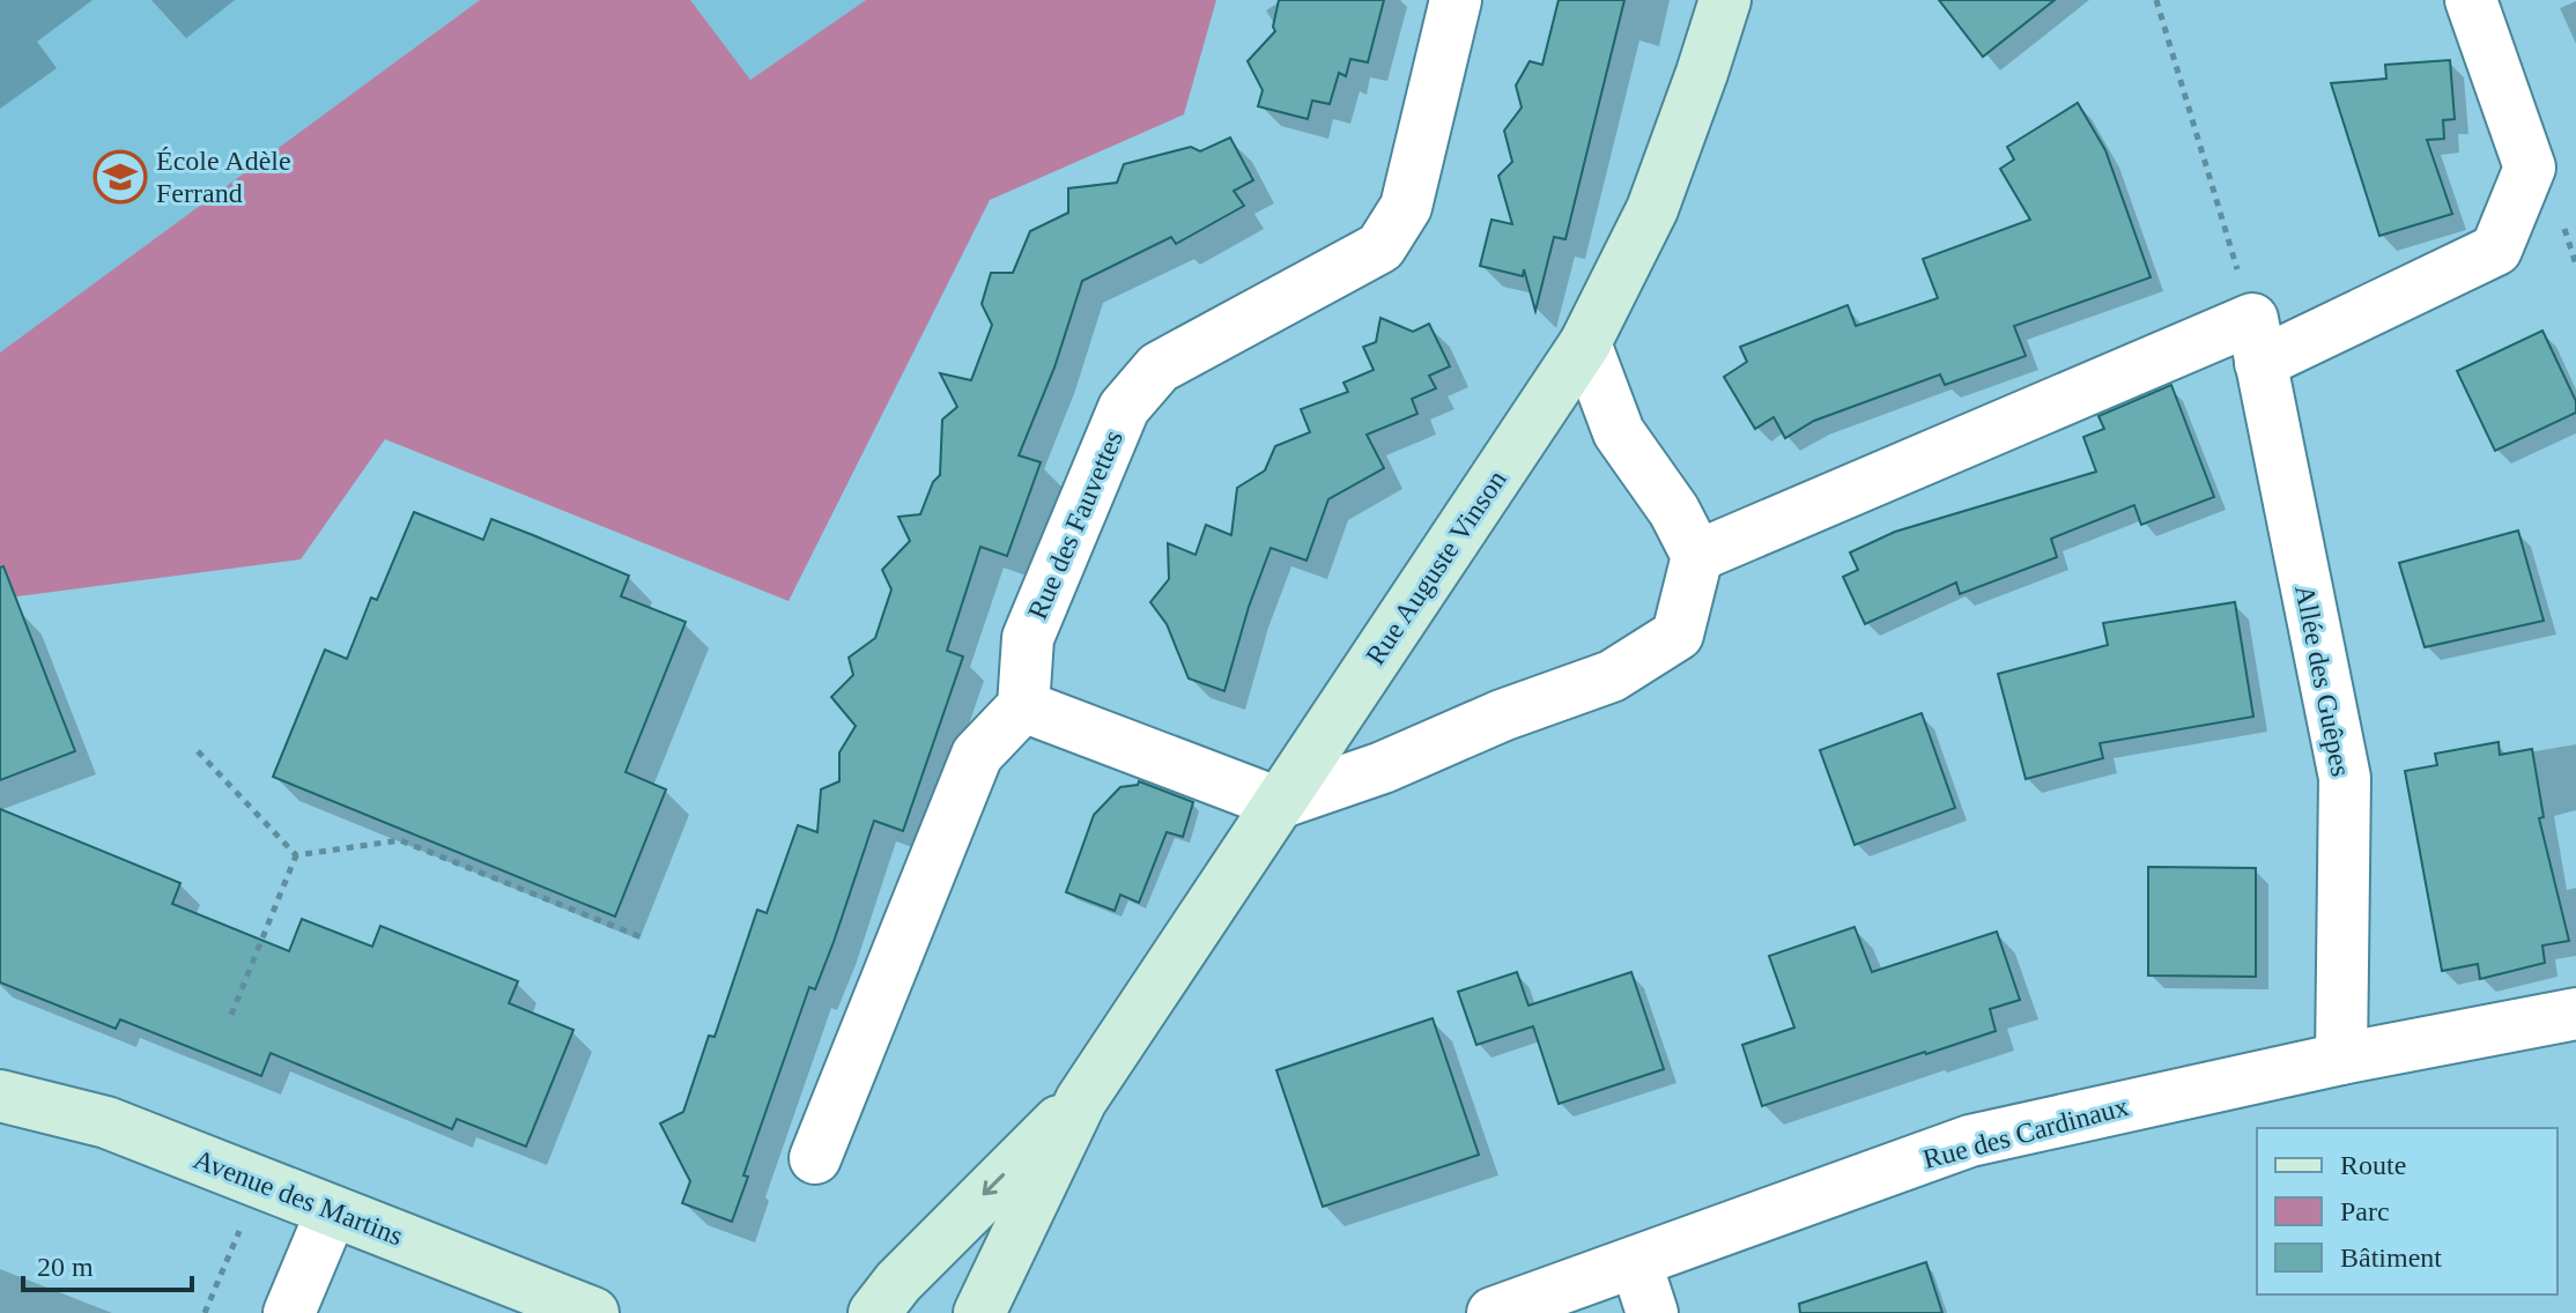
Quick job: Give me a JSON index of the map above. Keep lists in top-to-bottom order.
{
  "streets": {
    "main road": ["Rue Auguste Vinson", "Avenue des Martins"],
    "street": ["Rue des Fauvettes", "Allée des Guêpes", "Rue des Cardinaux"]
  },
  "crossings": [
    ["Allée des Guêpes", "Rue des Cardinaux"]
  ],
  "places": {
    "school or university": ["École Adèle Ferrand"]
  },
  "legend": ["Route", "Parc", "Bâtiment"],
  "scale_bar": "20 m"
}
